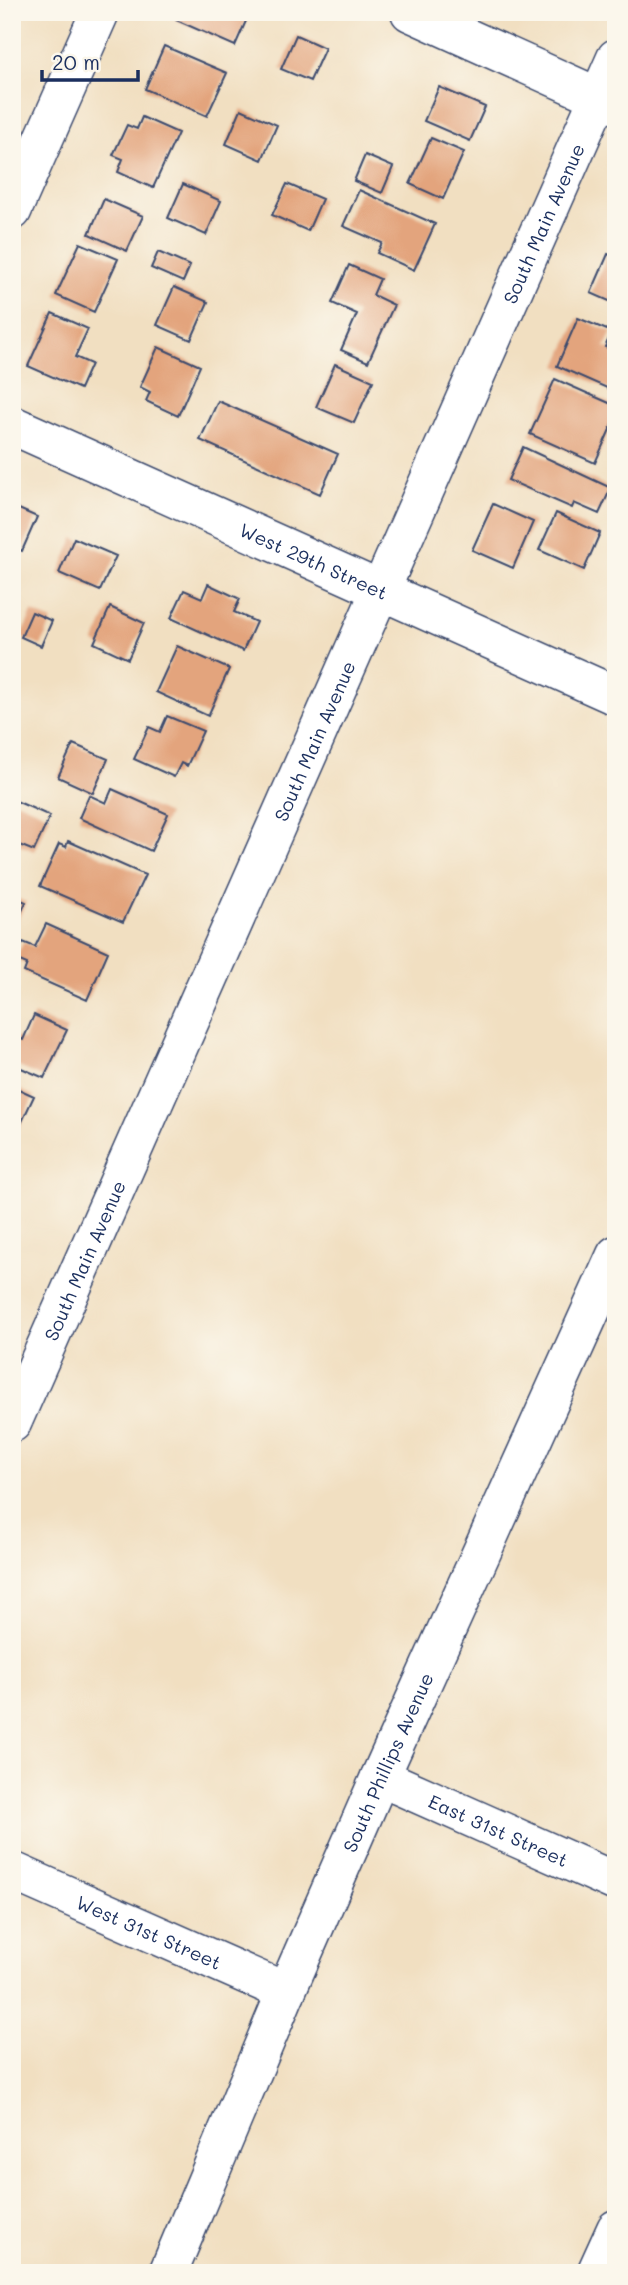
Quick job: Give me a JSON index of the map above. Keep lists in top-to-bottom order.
{
  "streets": {
    "street": [
      "South Main Avenue",
      "West 29th Street",
      "South Phillips Avenue",
      "East 31st Street",
      "West 31st Street"
    ]
  },
  "crossings": [
    ["South Main Avenue", "West 29th Street"],
    ["South Phillips Avenue", "East 31st Street"],
    ["South Phillips Avenue", "West 31st Street"]
  ],
  "scale_bar": "20 m"
}
